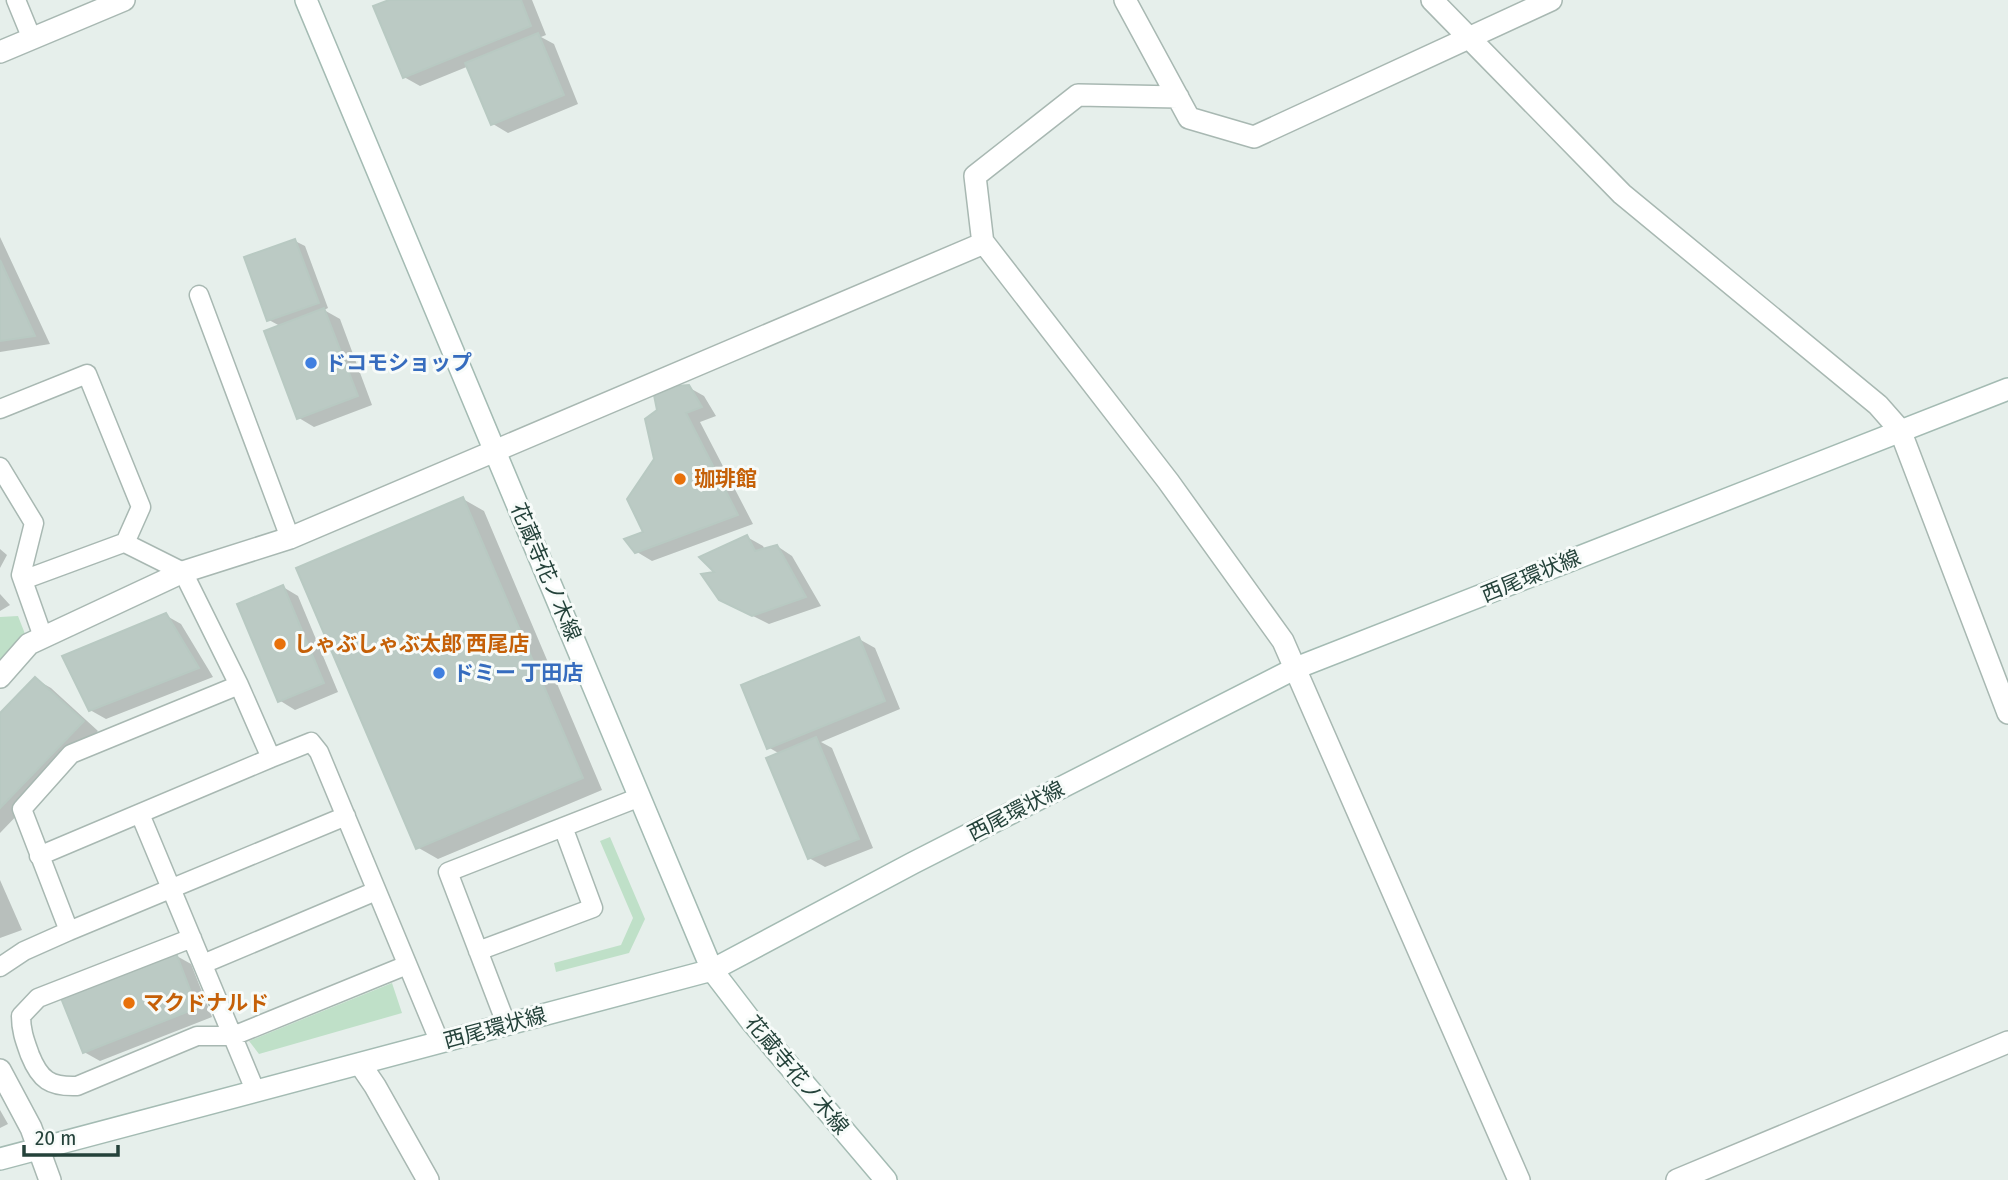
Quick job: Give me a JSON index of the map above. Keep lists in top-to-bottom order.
{
  "streets": {
    "street": ["花蔵寺花ノ木線", "西尾環状線"]
  },
  "crossings": [
    ["花蔵寺花ノ木線", "西尾環状線"]
  ],
  "places": [
    "ドコモショップ",
    "珈琲館",
    "しゃぶしゃぶ太郎 西尾店",
    "ドミー 丁田店",
    "マクドナルド"
  ],
  "scale_bar": "20 m"
}
